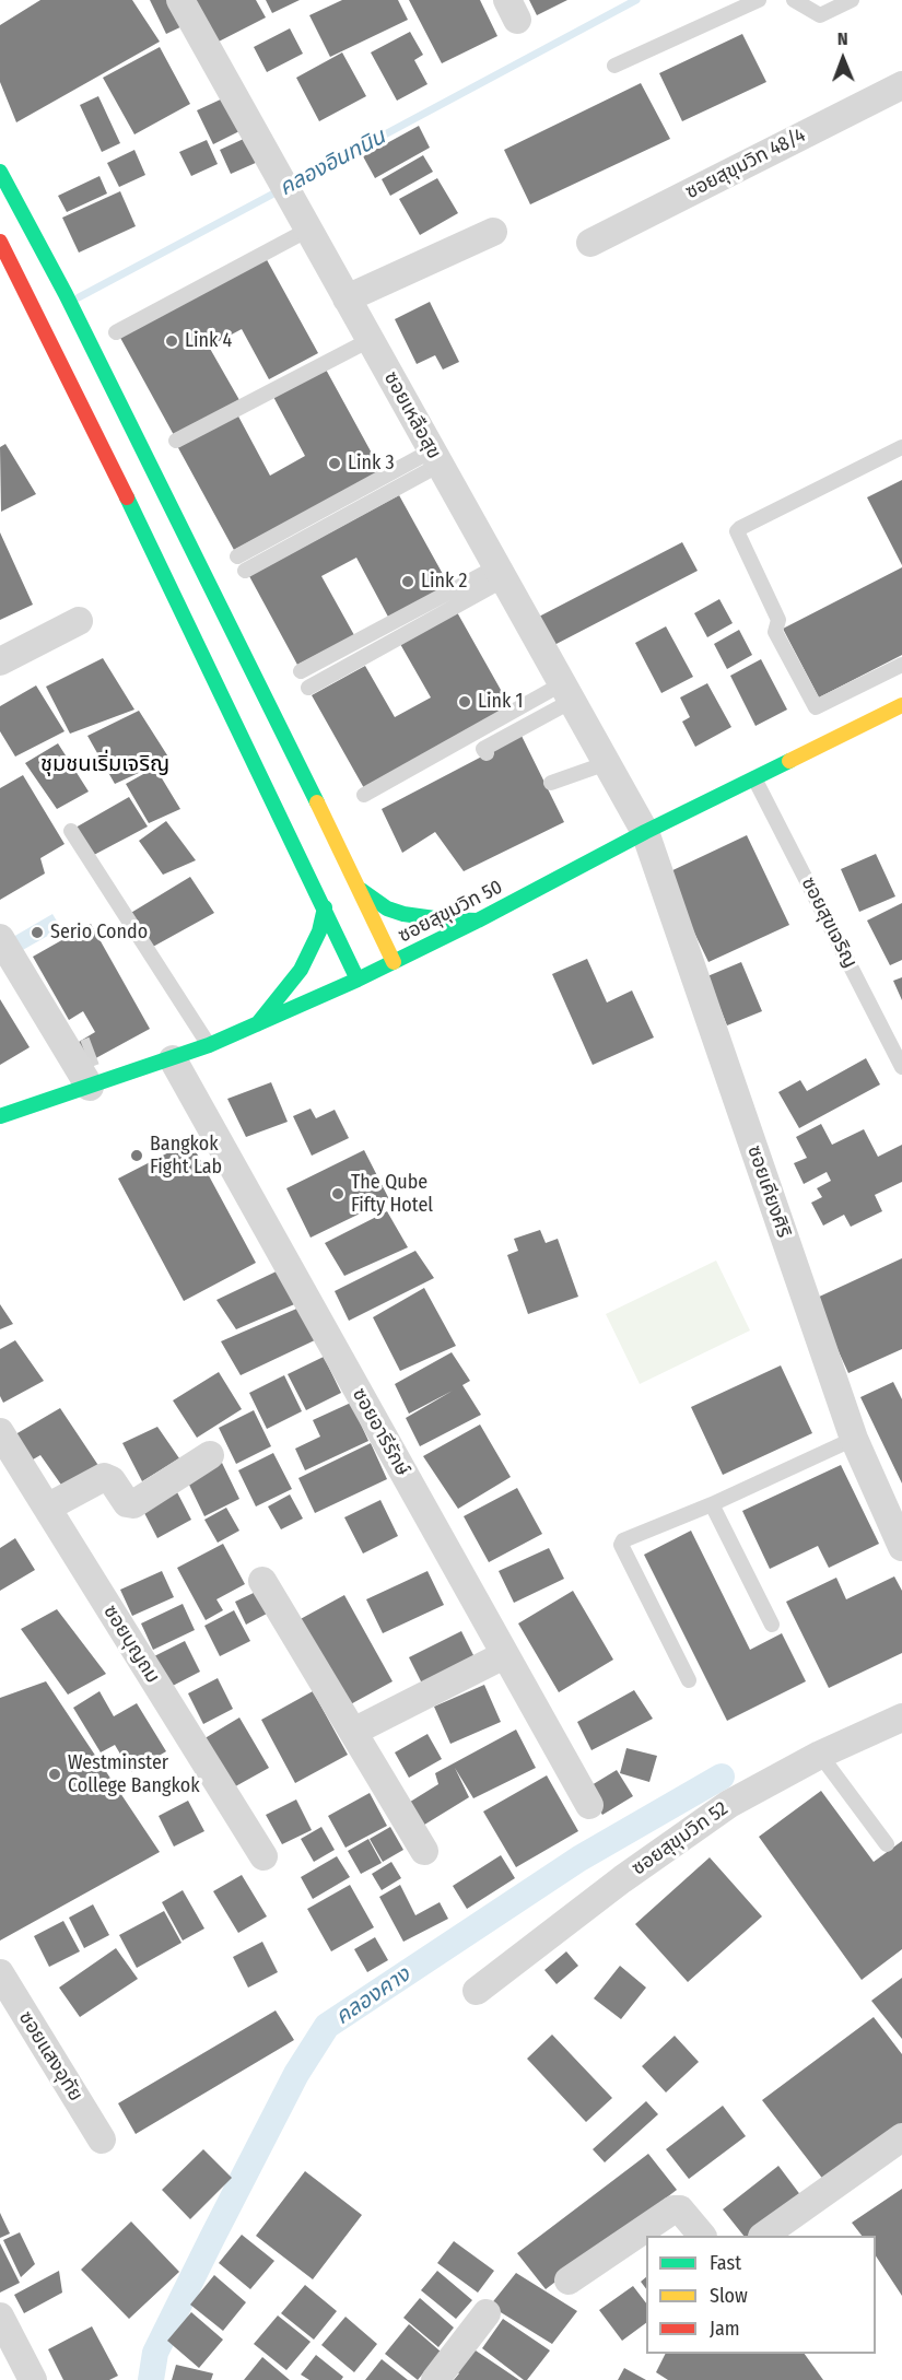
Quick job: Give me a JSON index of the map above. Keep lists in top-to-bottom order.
{
  "streets": {
    "main road": ["ซอยสุขุมวิท 50"],
    "street": [
      "ซอยสุขุมวิท 48/4",
      "ซอยเหลือสุข",
      "ซอยเคียงศิริ",
      "ซอยอารีรักษ์",
      "ซอยบุญถม",
      "ซอยสุขุมวิท 52",
      "ซอยแสงอุทัย"
    ],
    "lane": ["ซอยสุขเจริญ"]
  },
  "crossings": [
    ["ซอยเหลือสุข", "ซอยสุขุมวิท 50"],
    ["ซอยเหลือสุข", "ซอยเคียงศิริ"],
    ["ซอยสุขุมวิท 50", "ซอยสุขเจริญ"],
    ["ซอยสุขุมวิท 50", "ซอยเคียงศิริ"],
    ["ซอยสุขุมวิท 50", "ซอยอารีรักษ์"]
  ],
  "districts": ["ชุมชนเริ่มเจริญ"],
  "water": ["คลองอินทนิน", "คลองคาง"],
  "places": [
    "Link 4",
    "Link 3",
    "Link 2",
    "Link 1",
    "Serio Condo",
    "Bangkok Fight Lab",
    "The Qube Fifty Hotel",
    "Westminster College Bangkok"
  ],
  "legend": ["Fast", "Slow", "Jam"],
  "north": "top"
}
